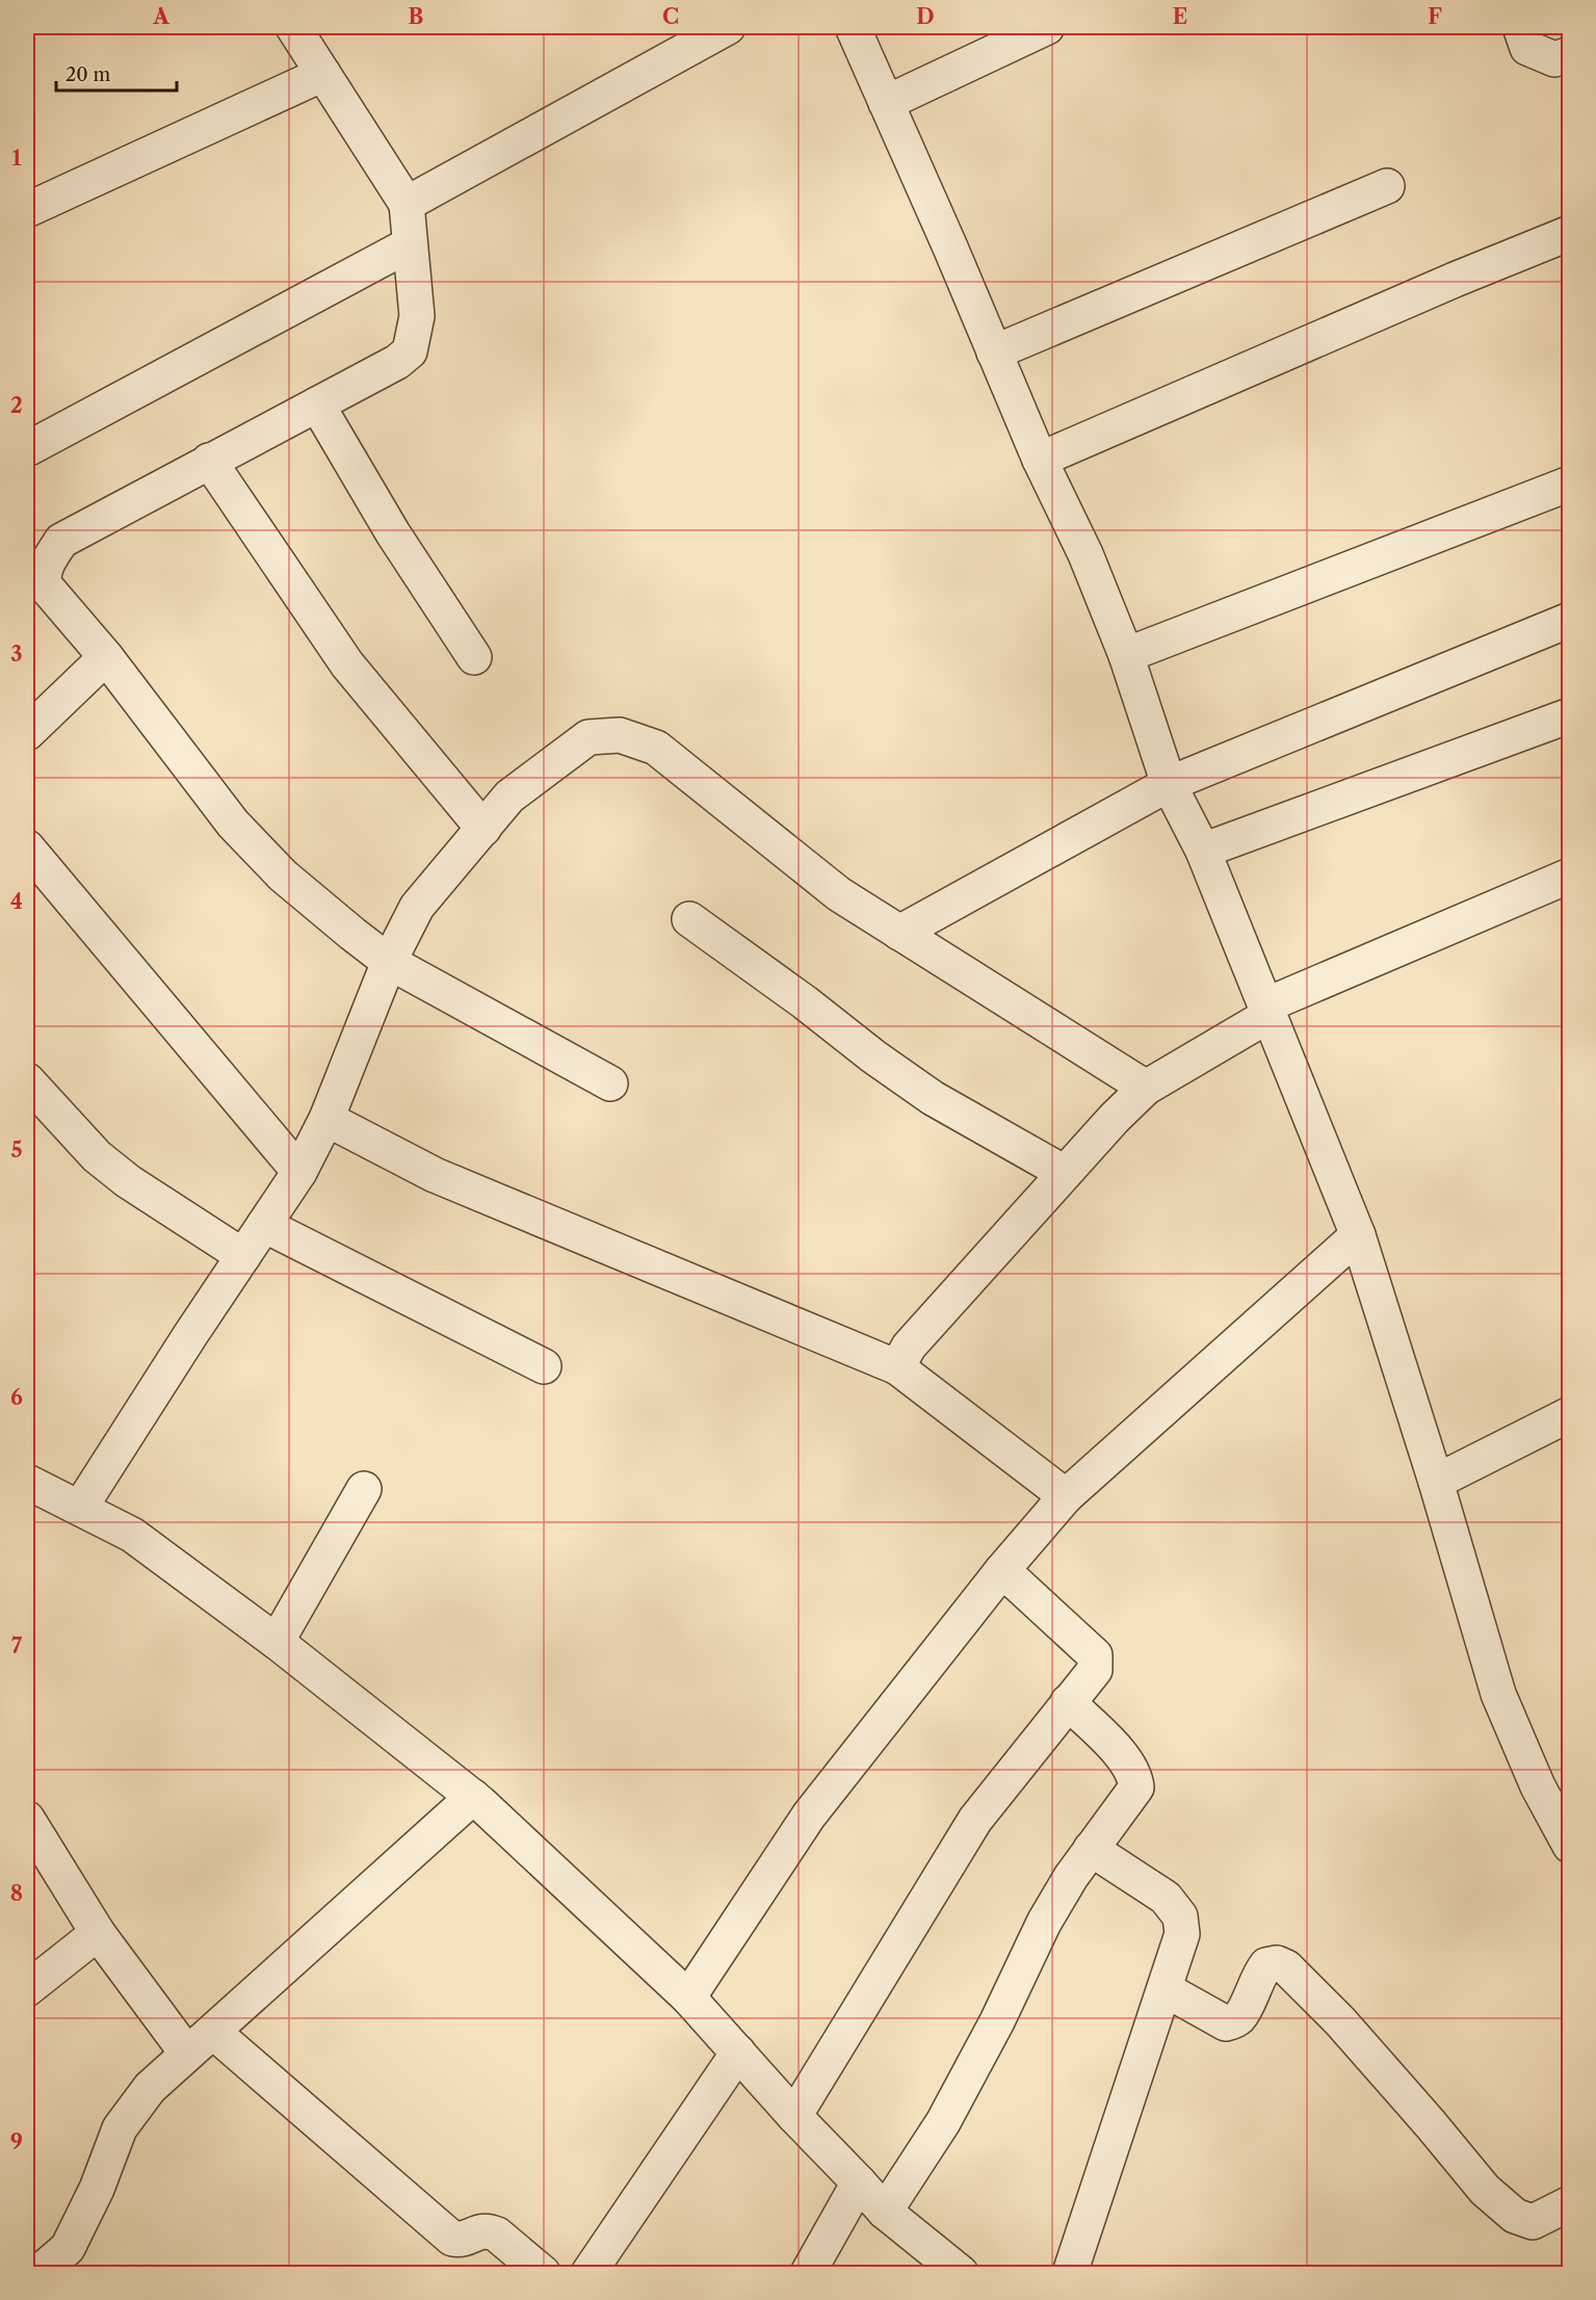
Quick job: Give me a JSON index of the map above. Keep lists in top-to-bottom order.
{
  "scale_bar": "20 m",
  "grid": {
    "columns": [
      "A",
      "B",
      "C",
      "D",
      "E",
      "F"
    ],
    "rows": [
      "1",
      "2",
      "3",
      "4",
      "5",
      "6",
      "7",
      "8",
      "9"
    ]
  }
}
